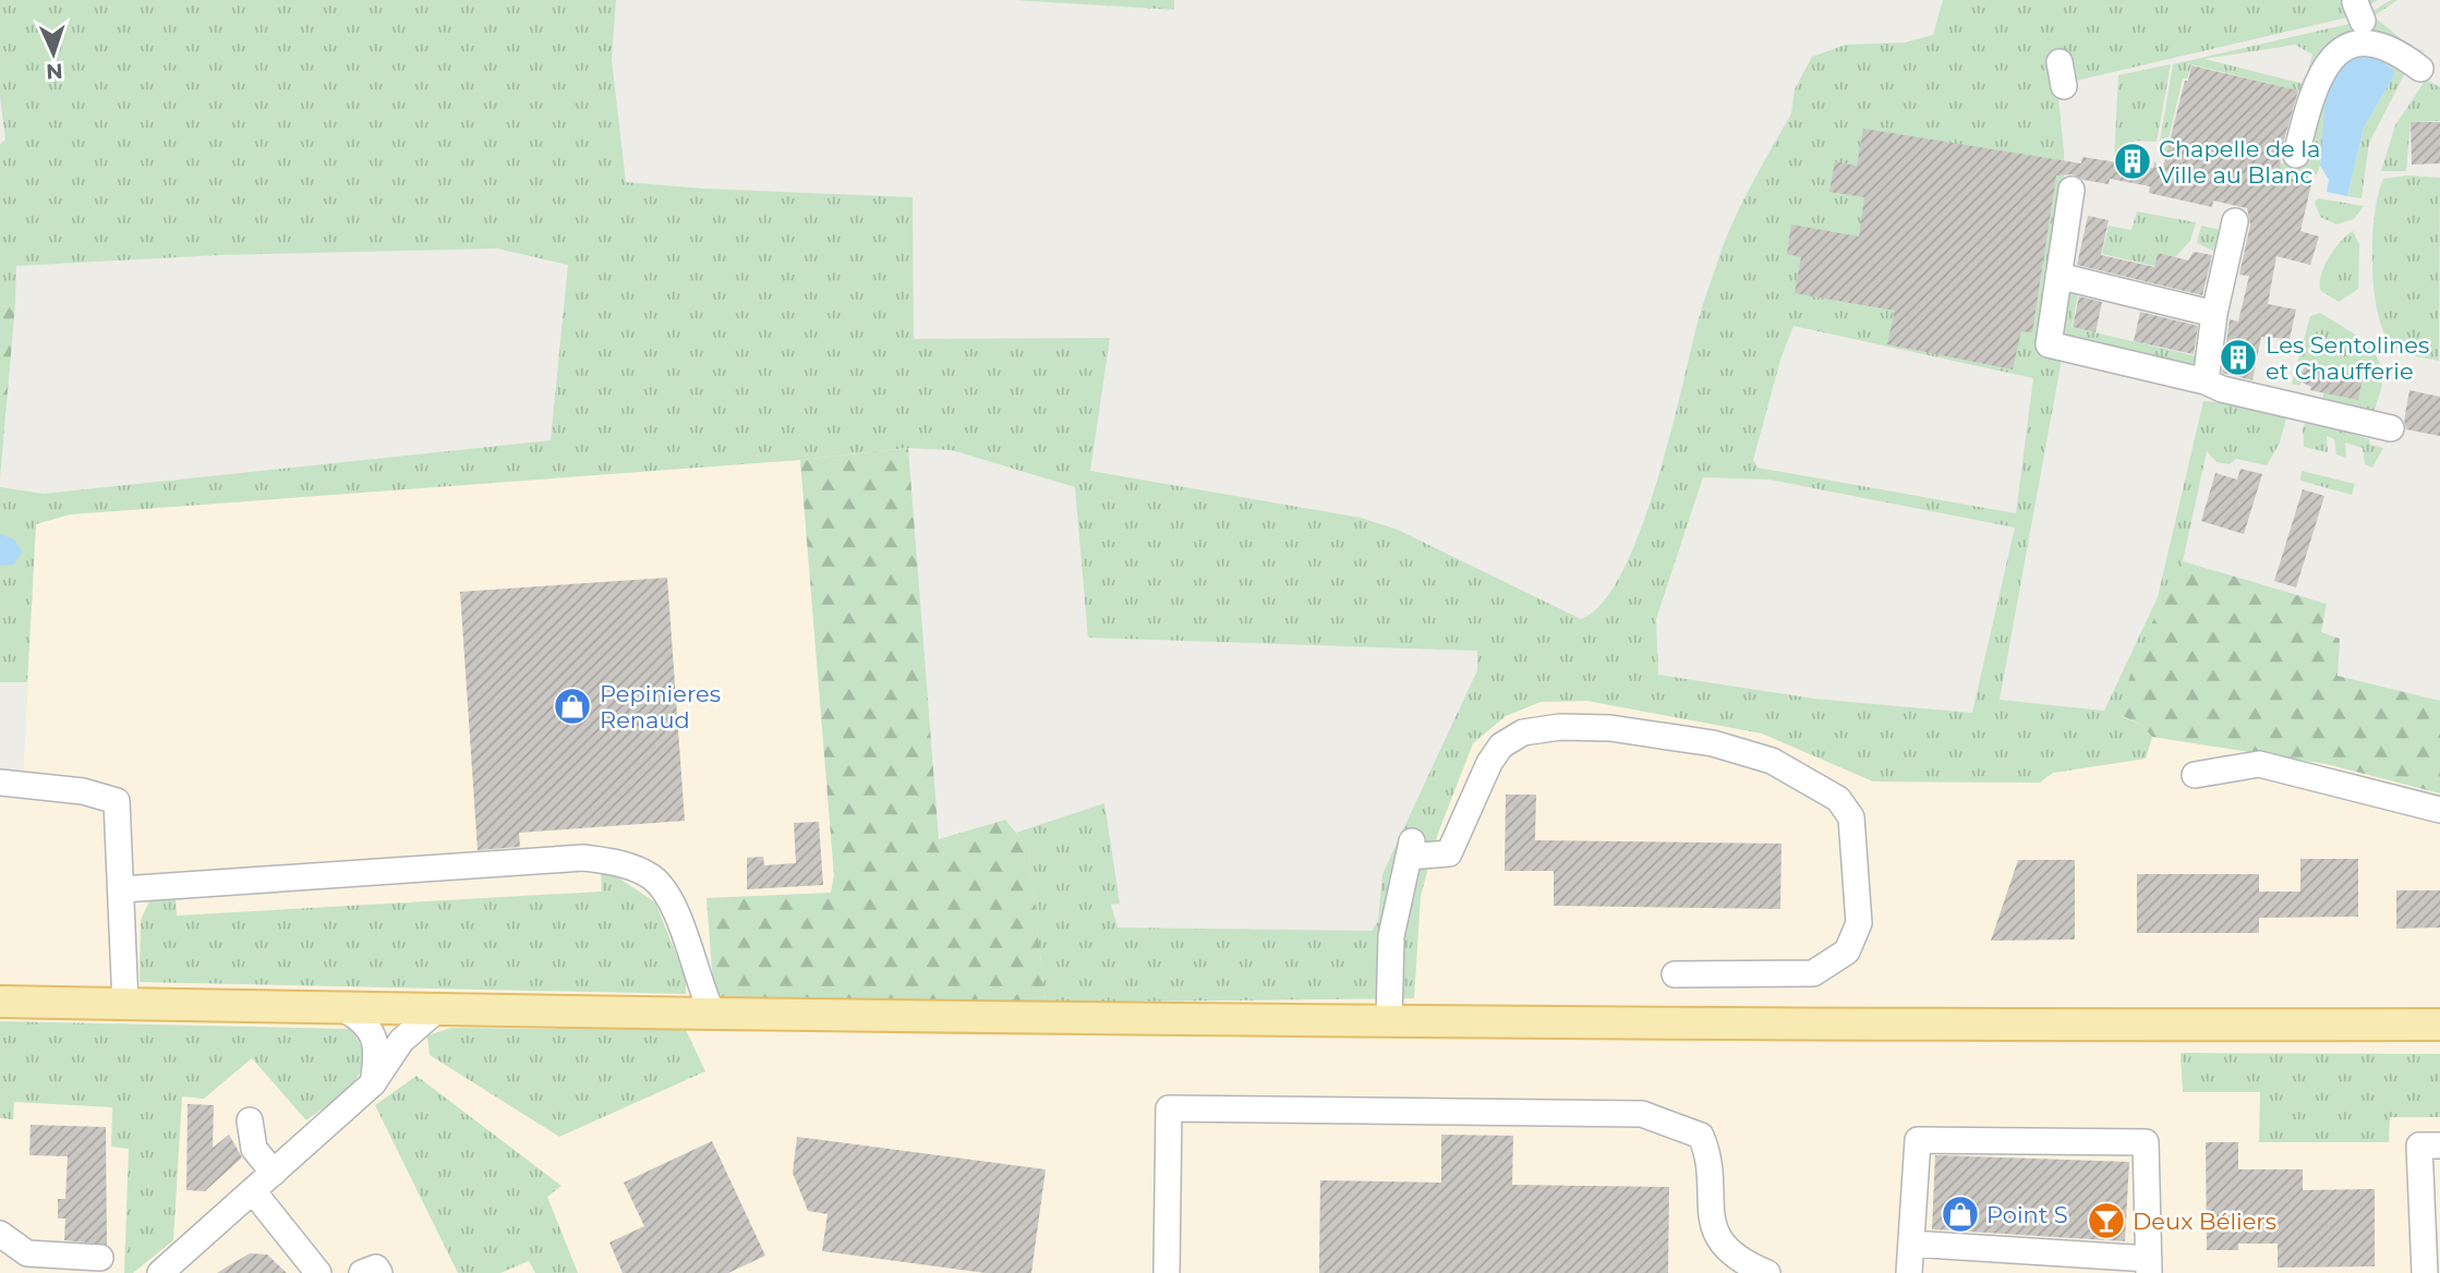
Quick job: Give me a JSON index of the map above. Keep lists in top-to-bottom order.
{
  "places": {
    "building": ["Chapelle de la Ville au Blanc", "Les Sentolines et Chaufferie"],
    "shop": ["Pepinieres Renaud", "Point S"],
    "bar": ["Deux Béliers"]
  },
  "north": "bottom"
}
